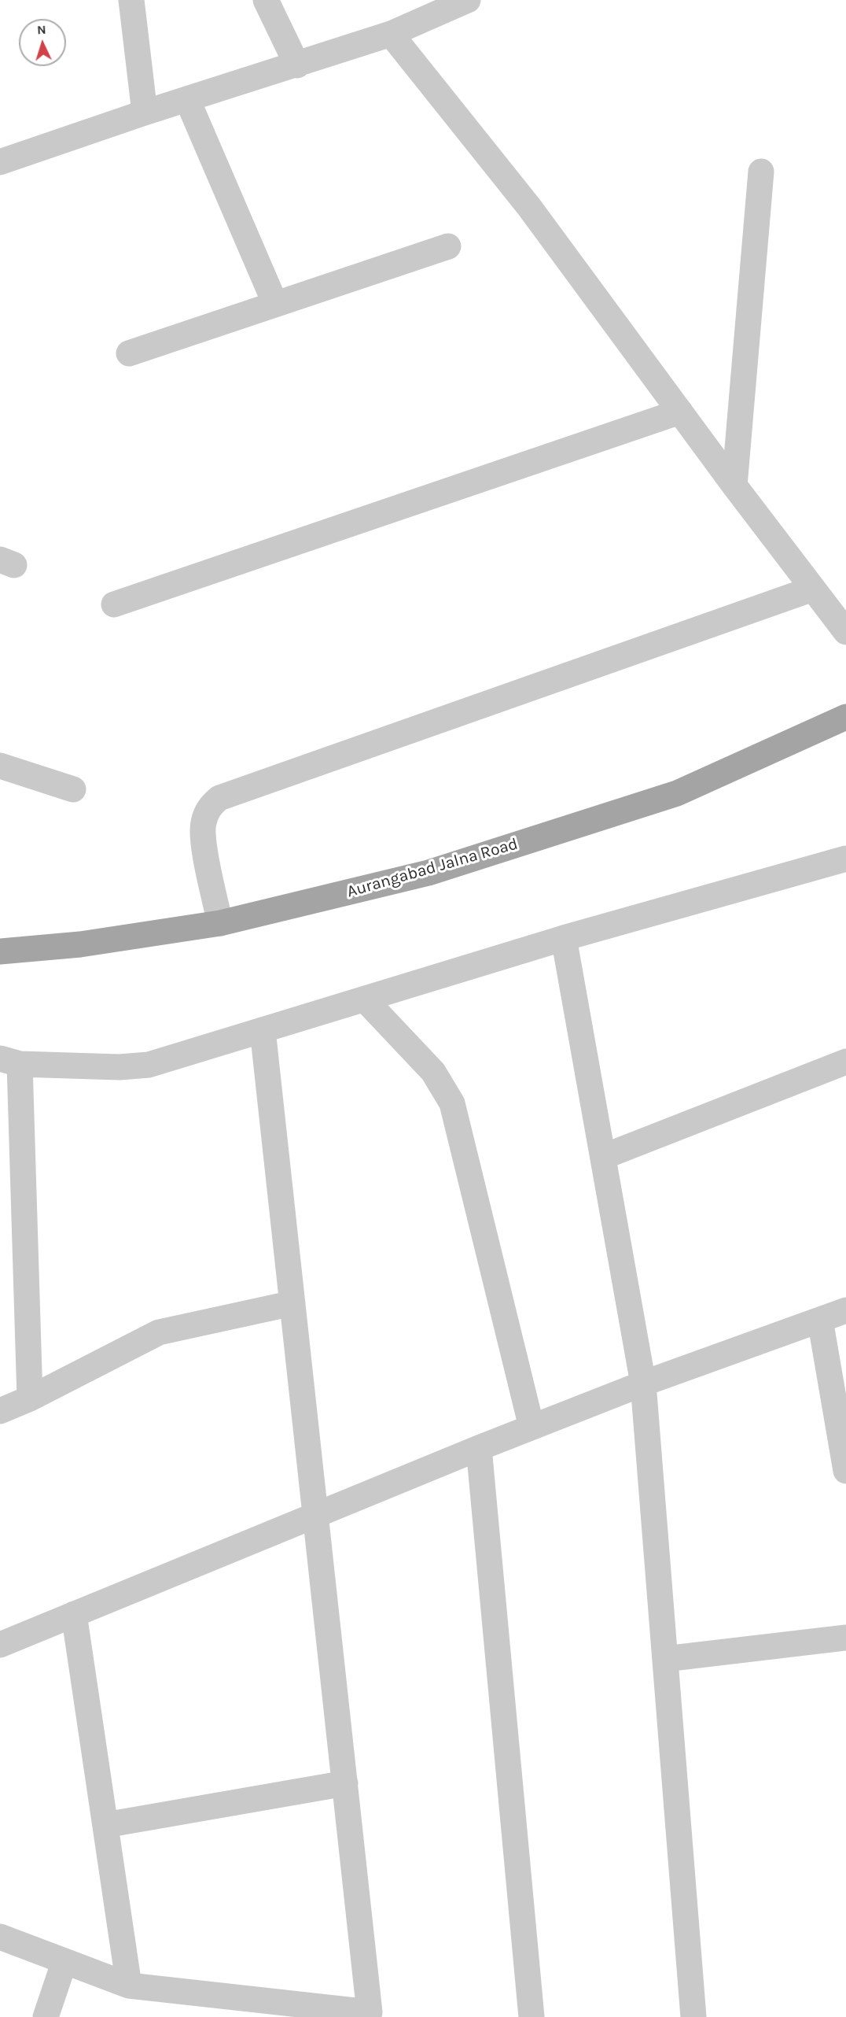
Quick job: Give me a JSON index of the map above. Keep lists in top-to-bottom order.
{
  "streets": {
    "main road": ["Aurangabad Jalna Road"]
  },
  "north": "top"
}
